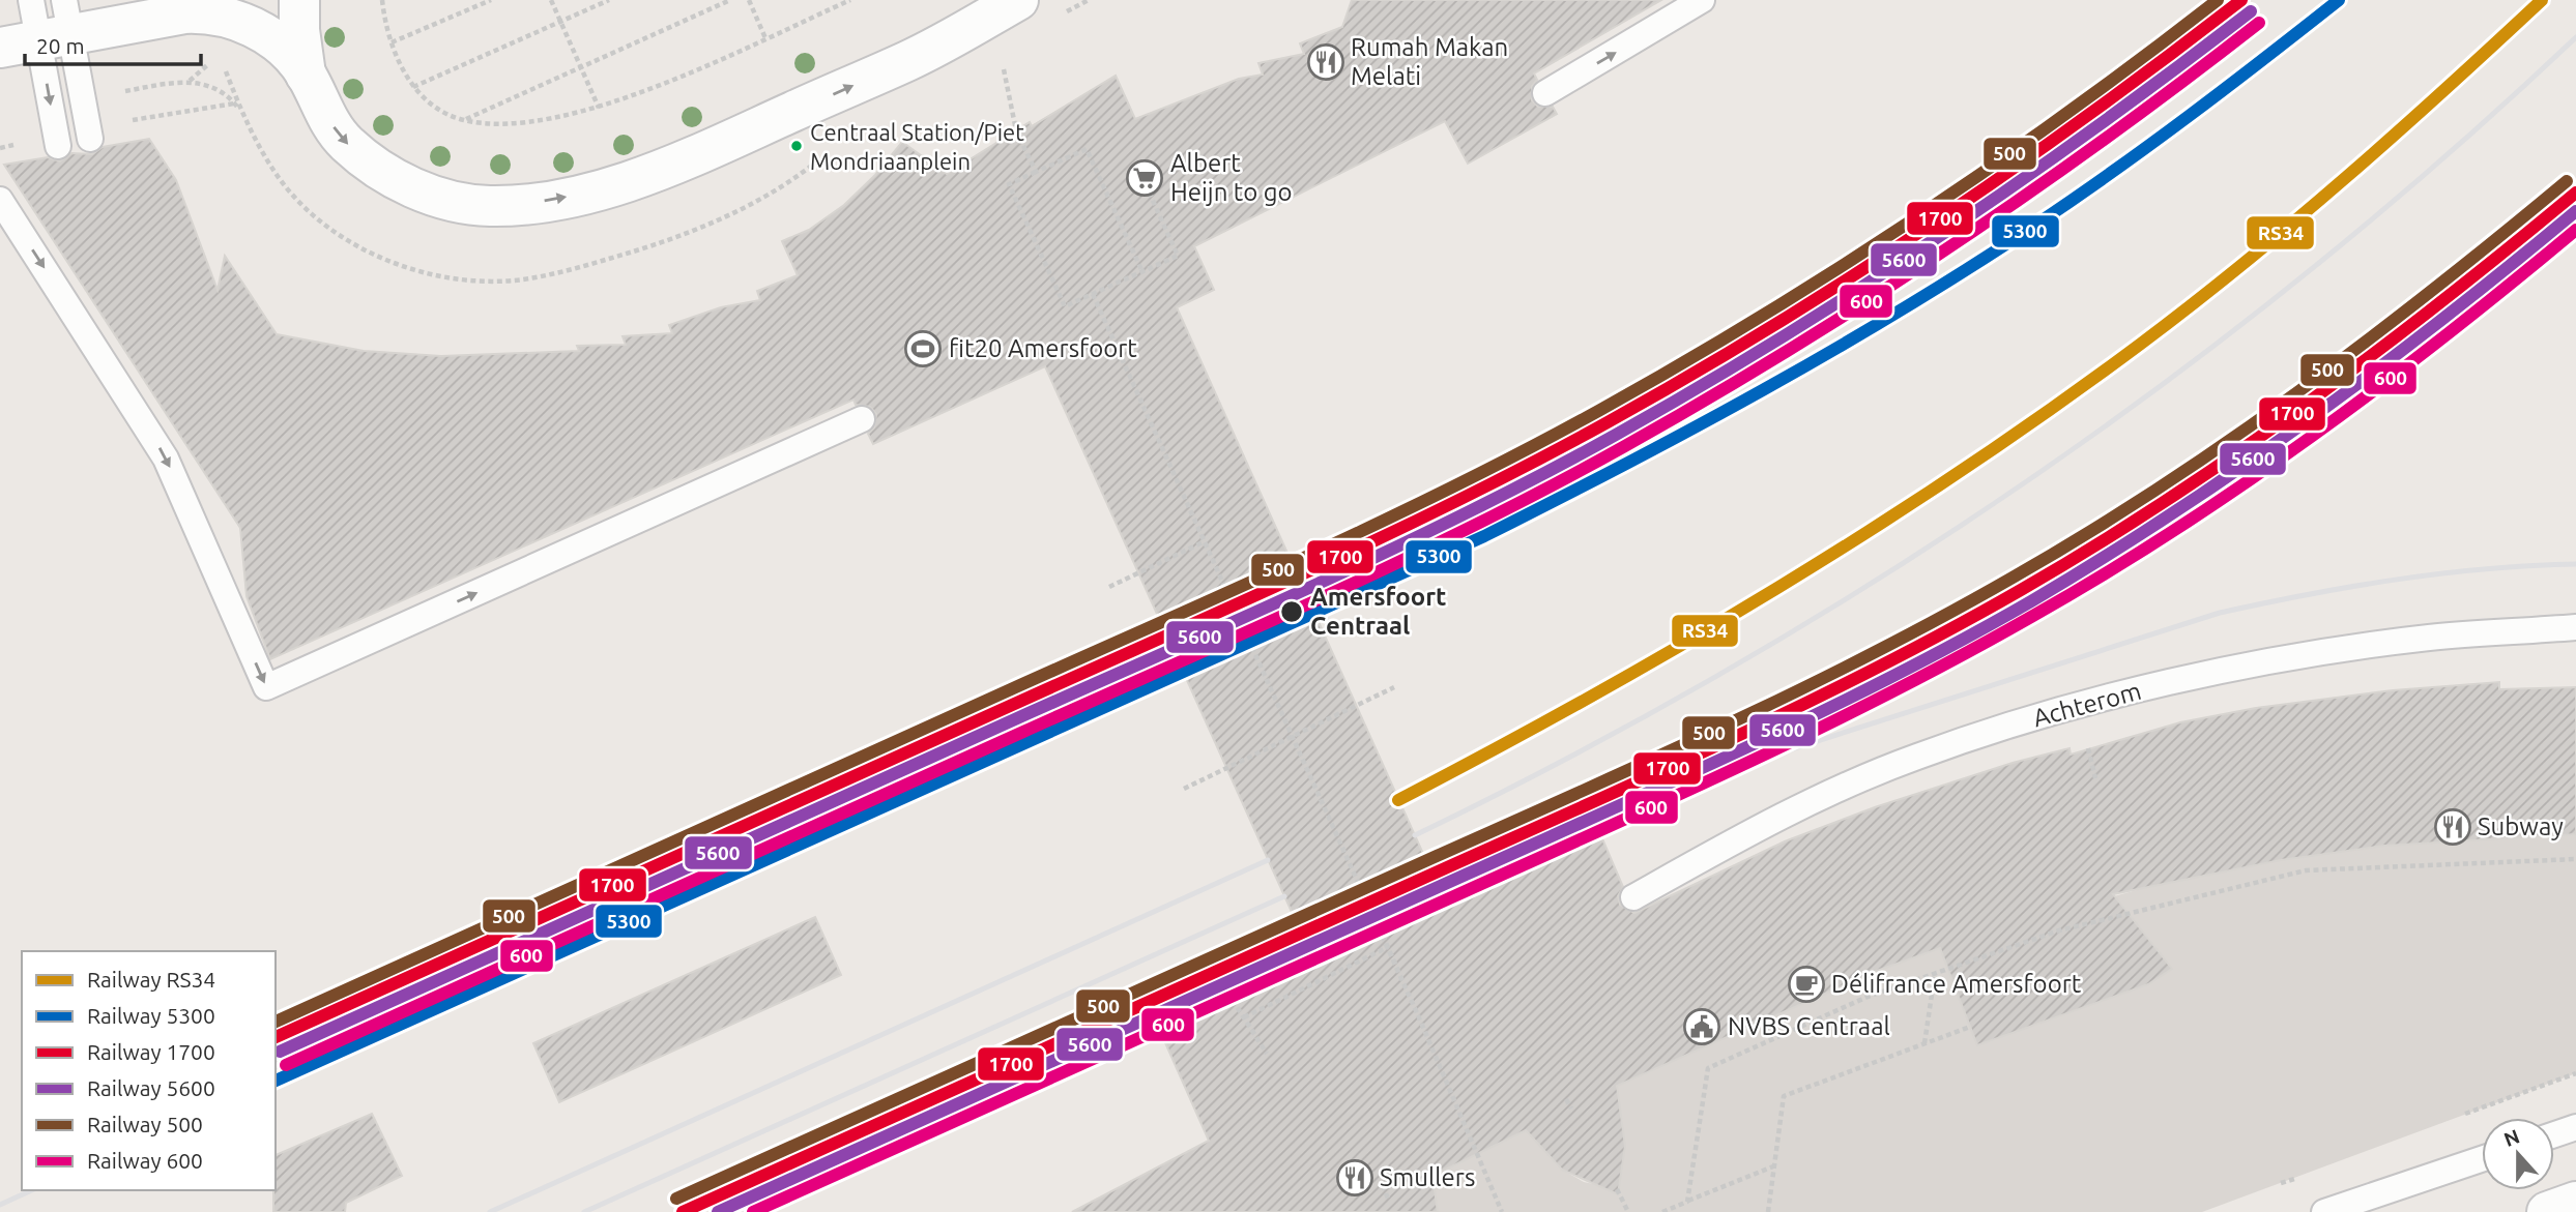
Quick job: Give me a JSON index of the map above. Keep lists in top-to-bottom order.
{
  "streets": {
    "lane": ["Achterom"]
  },
  "places": {
    "restaurant": ["Rumah Makan Melati", "Subway", "Smullers"],
    "other": ["Centraal Station/Piet Mondriaanplein", "Amersfoort Centraal"],
    "supermarket": ["Albert Heijn to go"],
    "sports": ["fit20 Amersfoort"],
    "cafe": ["Délifrance Amersfoort"],
    "public building": ["NVBS Centraal"]
  },
  "lines": [
    "rail line RS34",
    "rail line 5300",
    "rail line 1700",
    "rail line 500",
    "rail line 5600",
    "rail line 600"
  ],
  "legend": [
    "Railway RS34",
    "Railway 5300",
    "Railway 1700",
    "Railway 5600",
    "Railway 500",
    "Railway 600"
  ],
  "scale_bar": "20 m",
  "north": "top"
}
